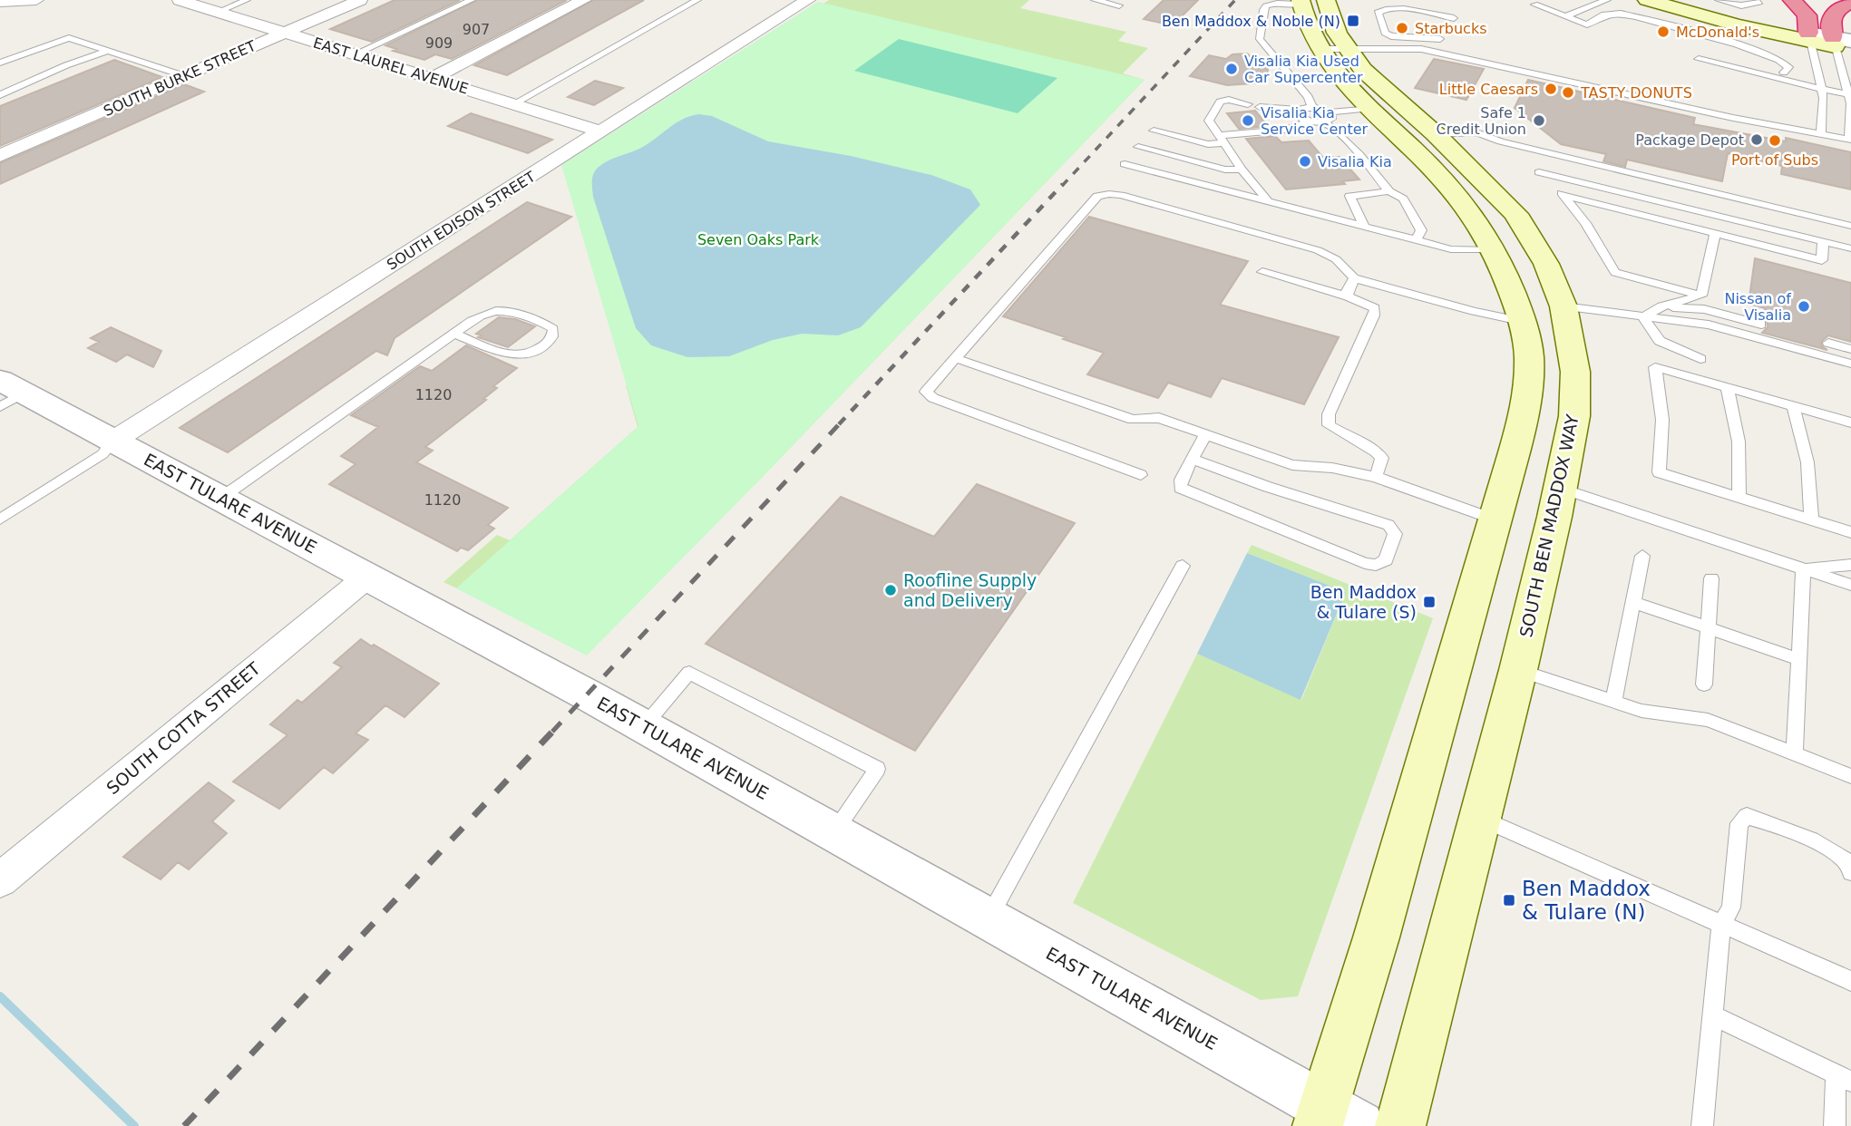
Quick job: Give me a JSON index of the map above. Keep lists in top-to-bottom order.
{
  "streets": {
    "main road": ["SOUTH BEN MADDOX WAY"],
    "street": [
      "EAST LAUREL AVENUE",
      "SOUTH BURKE STREET",
      "SOUTH EDISON STREET",
      "EAST TULARE AVENUE",
      "SOUTH COTTA STREET"
    ]
  },
  "crossings": [
    ["EAST LAUREL AVENUE", "SOUTH BURKE STREET"],
    ["EAST LAUREL AVENUE", "SOUTH EDISON STREET"],
    ["SOUTH EDISON STREET", "EAST TULARE AVENUE"],
    ["EAST TULARE AVENUE", "SOUTH BEN MADDOX WAY"],
    ["EAST TULARE AVENUE", "SOUTH COTTA STREET"]
  ],
  "parks": ["Seven Oaks Park"],
  "places": {
    "transit": ["Ben Maddox & Noble (N)", "Ben Maddox & Tulare (S)", "Ben Maddox & Tulare (N)"],
    "other": [
      "Starbucks",
      "McDonald's",
      "Visalia Kia Used Car Supercenter",
      "Little Caesars",
      "TASTY DONUTS",
      "Visalia Kia Service Center",
      "Safe 1 Credit Union",
      "Package Depot",
      "Port of Subs",
      "Visalia Kia",
      "Nissan of Visalia",
      "Roofline Supply and Delivery"
    ]
  },
  "house_numbers": [
    "907",
    "909",
    "1120",
    "1120"
  ]
}
